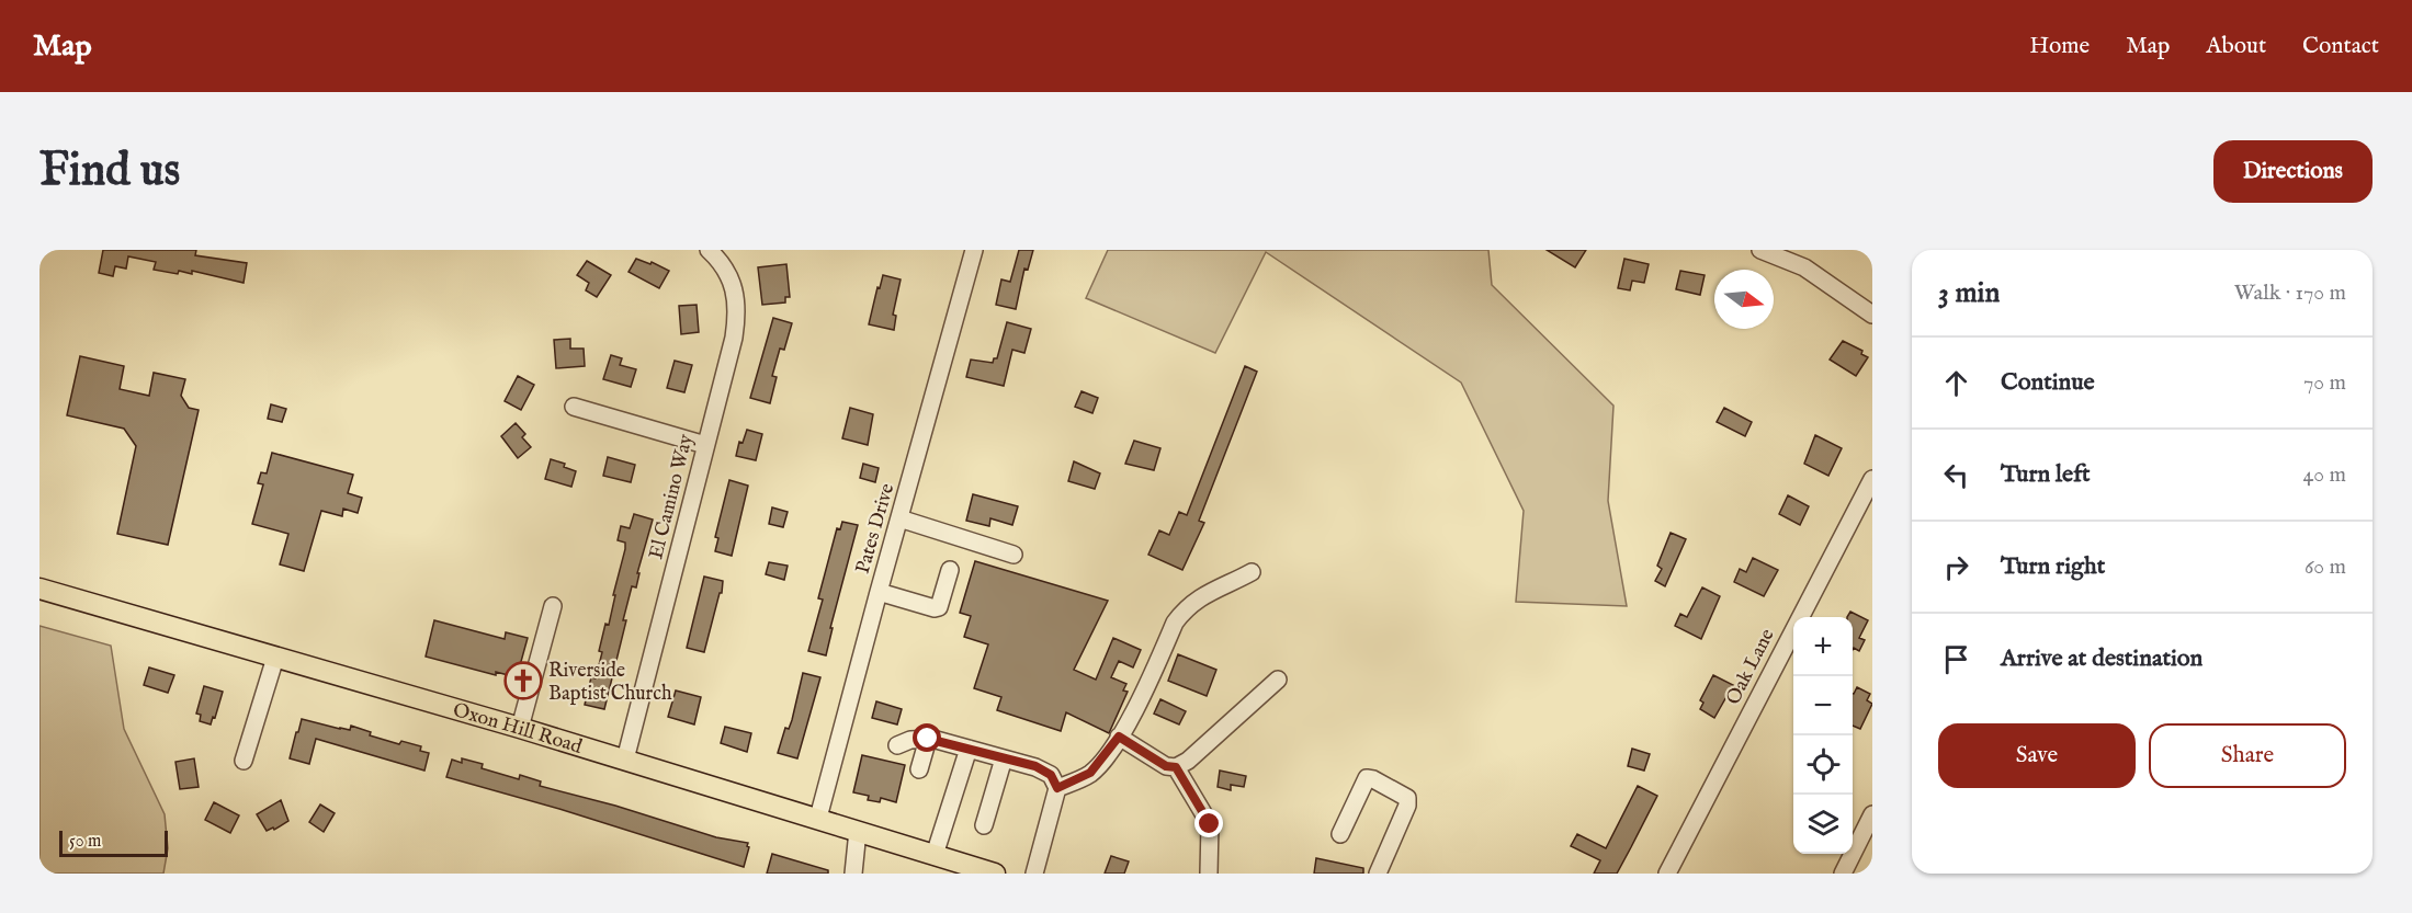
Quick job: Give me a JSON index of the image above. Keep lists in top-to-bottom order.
{
  "streets": {
    "main road": ["Oxon Hill Road"],
    "street": ["El Camino Way", "Pates Drive", "Oak Lane"]
  },
  "crossings": [
    ["El Camino Way", "Oxon Hill Road"],
    ["Pates Drive", "Oxon Hill Road"]
  ],
  "places": {
    "church": ["Riverside Baptist Church"]
  },
  "scale_bar": "50 m",
  "north": "right",
  "page": {
    "header": "Map",
    "nav": [
      "Home",
      "Map",
      "About",
      "Contact"
    ],
    "buttons": [
      "Directions",
      ["Save", "Share"]
    ],
    "title": "Find us",
    "heading": ["3 min", "Walk · 170 m"],
    "list": [
      ["Continue", "70 m"],
      ["Turn left", "40 m"],
      ["Turn right", "60 m"],
      "Arrive at destination"
    ],
    "map_buttons": ["+", "−"],
    "scale": "50 m"
  }
}
